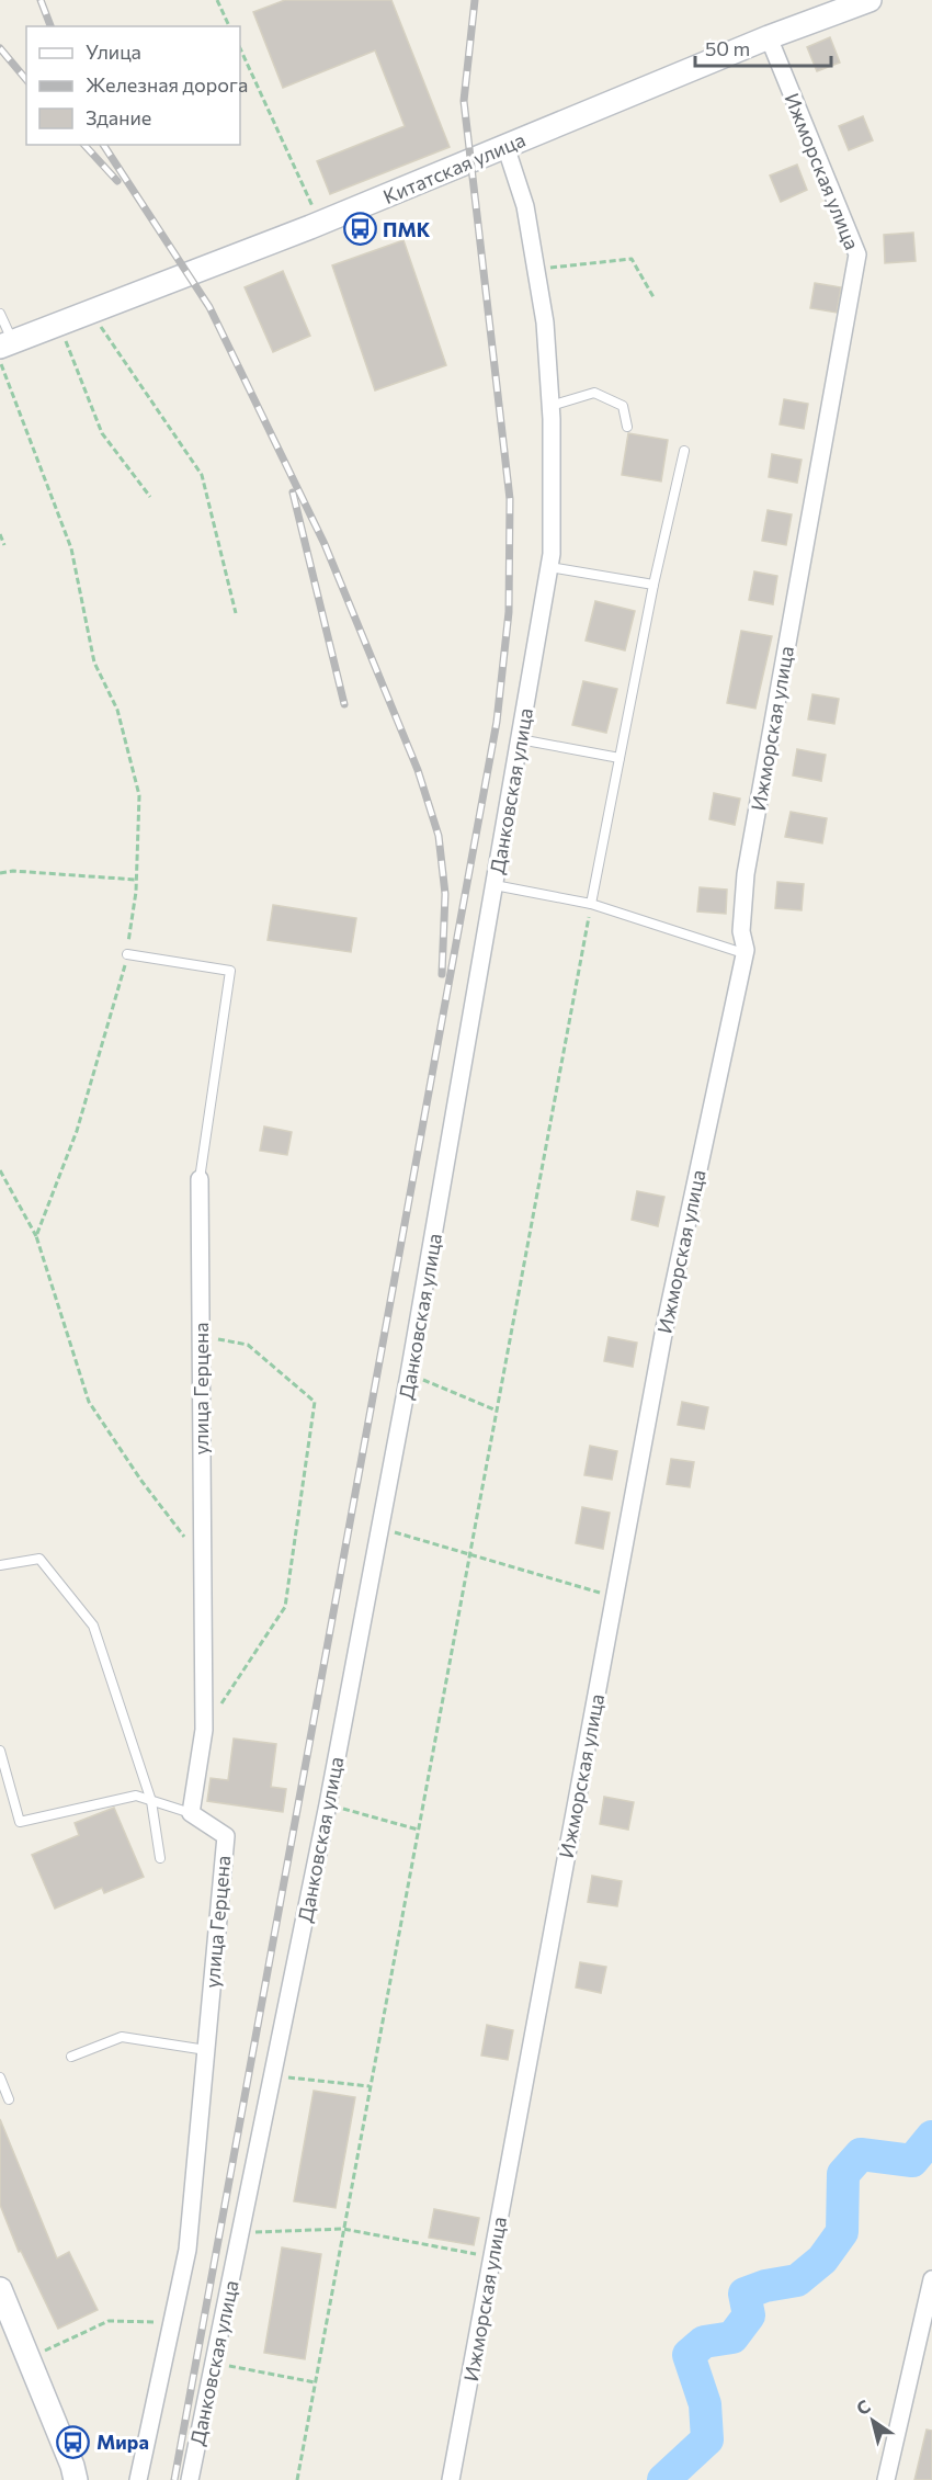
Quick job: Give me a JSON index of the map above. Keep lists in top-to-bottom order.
{
  "streets": {
    "street": [
      "Китатская улица",
      "Ижморская улица",
      "Данковская улица",
      "улица Герцена"
    ]
  },
  "crossings": [
    ["Китатская улица", "Ижморская улица"],
    ["Китатская улица", "Данковская улица"]
  ],
  "places": {
    "bus stop": ["ПМК", "Мира"]
  },
  "legend": ["Улица", "Железная дорога", "Здание"],
  "scale_bar": "50 m",
  "north": "top left"
}
